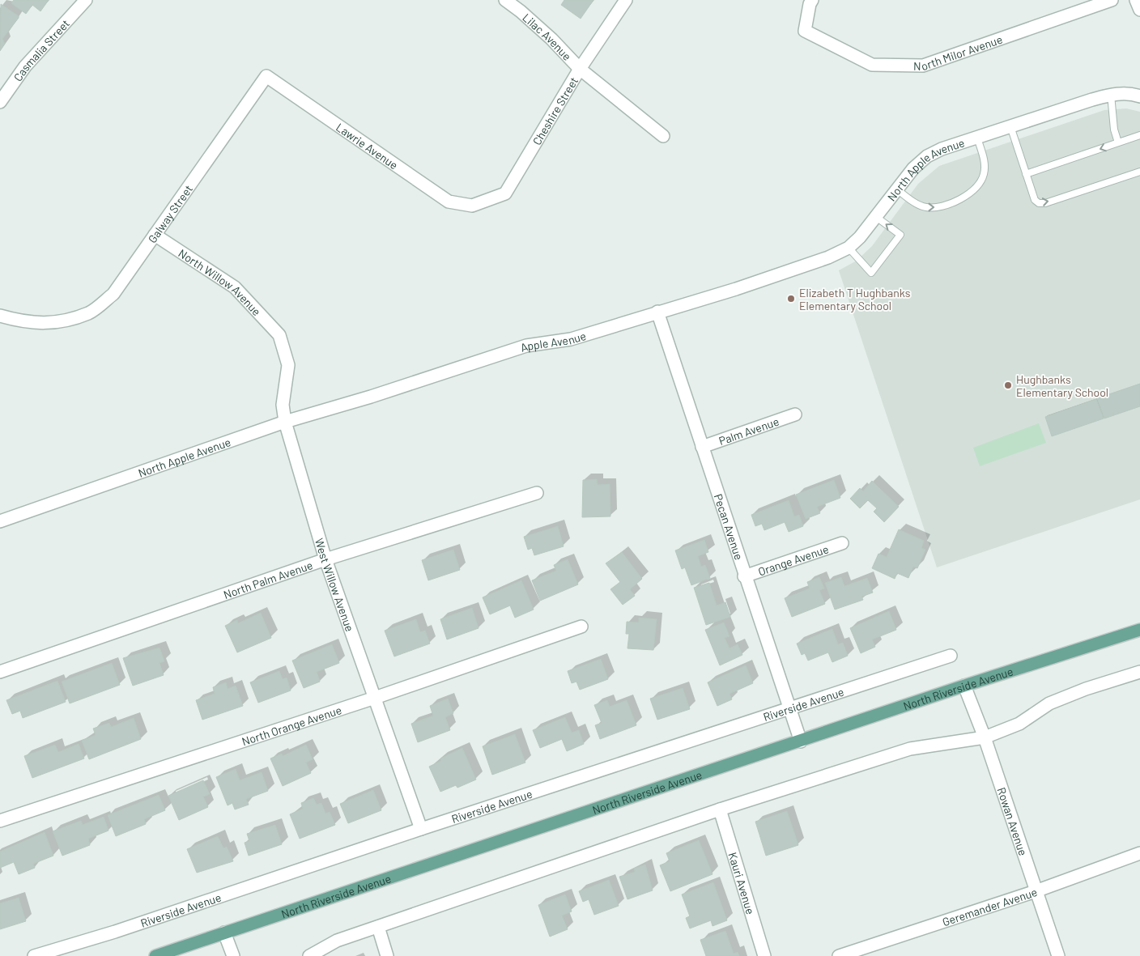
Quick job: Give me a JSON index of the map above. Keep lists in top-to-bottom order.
{
  "streets": {
    "main road": ["North Riverside Avenue"],
    "street": [
      "Lilac Avenue",
      "Casmalia Street",
      "North Milor Avenue",
      "Cheshire Street",
      "Lawrie Avenue",
      "North Apple Avenue",
      "Galway Street",
      "North Willow Avenue",
      "Apple Avenue",
      "Palm Avenue",
      "Pecan Avenue",
      "Orange Avenue",
      "North Palm Avenue",
      "West Willow Avenue",
      "Riverside Avenue",
      "North Orange Avenue",
      "Rowan Avenue",
      "Kauri Avenue",
      "Geremander Avenue"
    ]
  },
  "crossings": [
    ["Lilac Avenue", "Cheshire Street"],
    ["Cheshire Street", "Lawrie Avenue"],
    ["Lawrie Avenue", "Galway Street"],
    ["North Apple Avenue", "Apple Avenue"],
    ["North Apple Avenue", "West Willow Avenue"],
    ["Galway Street", "North Willow Avenue"],
    ["North Willow Avenue", "West Willow Avenue"],
    ["Apple Avenue", "Pecan Avenue"],
    ["Palm Avenue", "Pecan Avenue"],
    ["Pecan Avenue", "Orange Avenue"],
    ["Pecan Avenue", "North Riverside Avenue"],
    ["Pecan Avenue", "Riverside Avenue"],
    ["North Palm Avenue", "West Willow Avenue"],
    ["West Willow Avenue", "Riverside Avenue"],
    ["West Willow Avenue", "North Orange Avenue"],
    ["North Riverside Avenue", "Rowan Avenue"],
    ["Rowan Avenue", "Geremander Avenue"]
  ],
  "places": ["Elizabeth T Hughbanks Elementary School", "Hughbanks Elementary School"]
}
